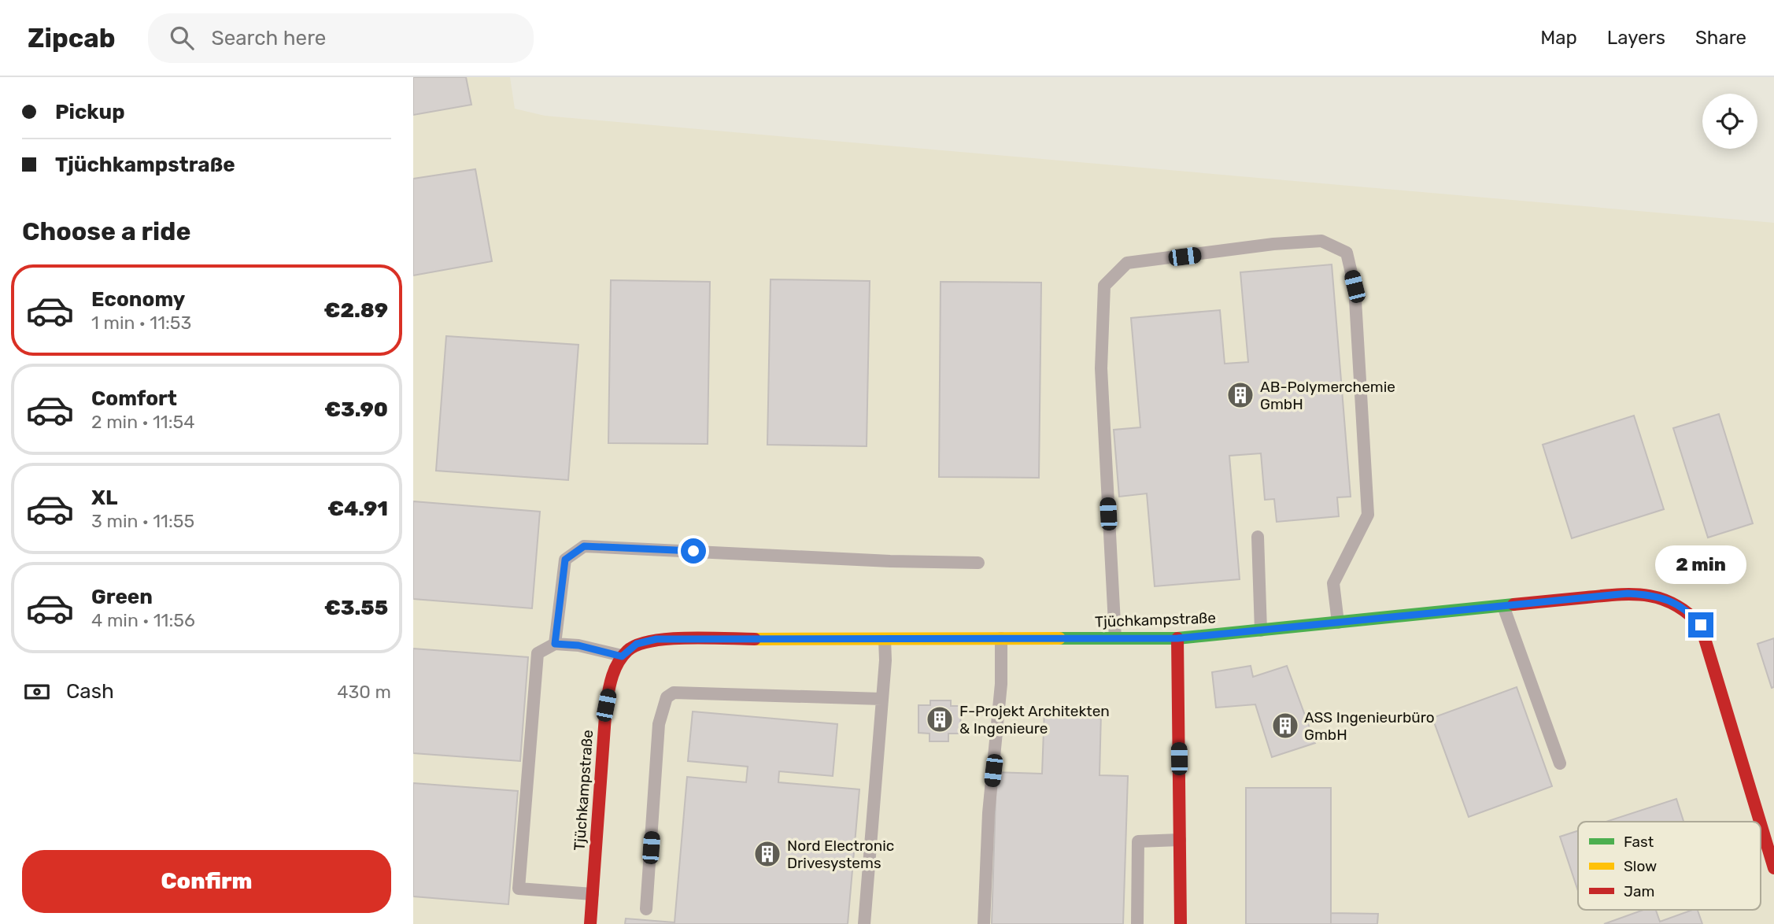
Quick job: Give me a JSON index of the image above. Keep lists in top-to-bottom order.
{
  "streets": {
    "street": ["Tjüchkampstraße"]
  },
  "places": {
    "building": [
      "AB-Polymerchemie GmbH",
      "F-Projekt Architekten & Ingenieure",
      "ASS Ingenieurbüro GmbH",
      "Nord Electronic Drivesystems"
    ]
  },
  "legend": ["Fast", "Slow", "Jam"],
  "page": {
    "header": "Zipcab",
    "search": "Search here",
    "nav": ["Map", "Layers", "Share"],
    "banner": ["Pickup", "Tjüchkampstraße"],
    "heading": "Choose a ride",
    "list": [
      {
        "name": "Economy",
        "note": "1 min · 11:53",
        "value": "€2.89"
      },
      {
        "name": "Comfort",
        "note": "2 min · 11:54",
        "value": "€3.90"
      },
      {
        "name": "XL",
        "note": "3 min · 11:55",
        "value": "€4.91"
      },
      {
        "name": "Green",
        "note": "4 min · 11:56",
        "value": "€3.55"
      }
    ],
    "bubble": "2 min",
    "pay": ["Cash", "430 m"],
    "buttons": "Confirm"
  }
}
